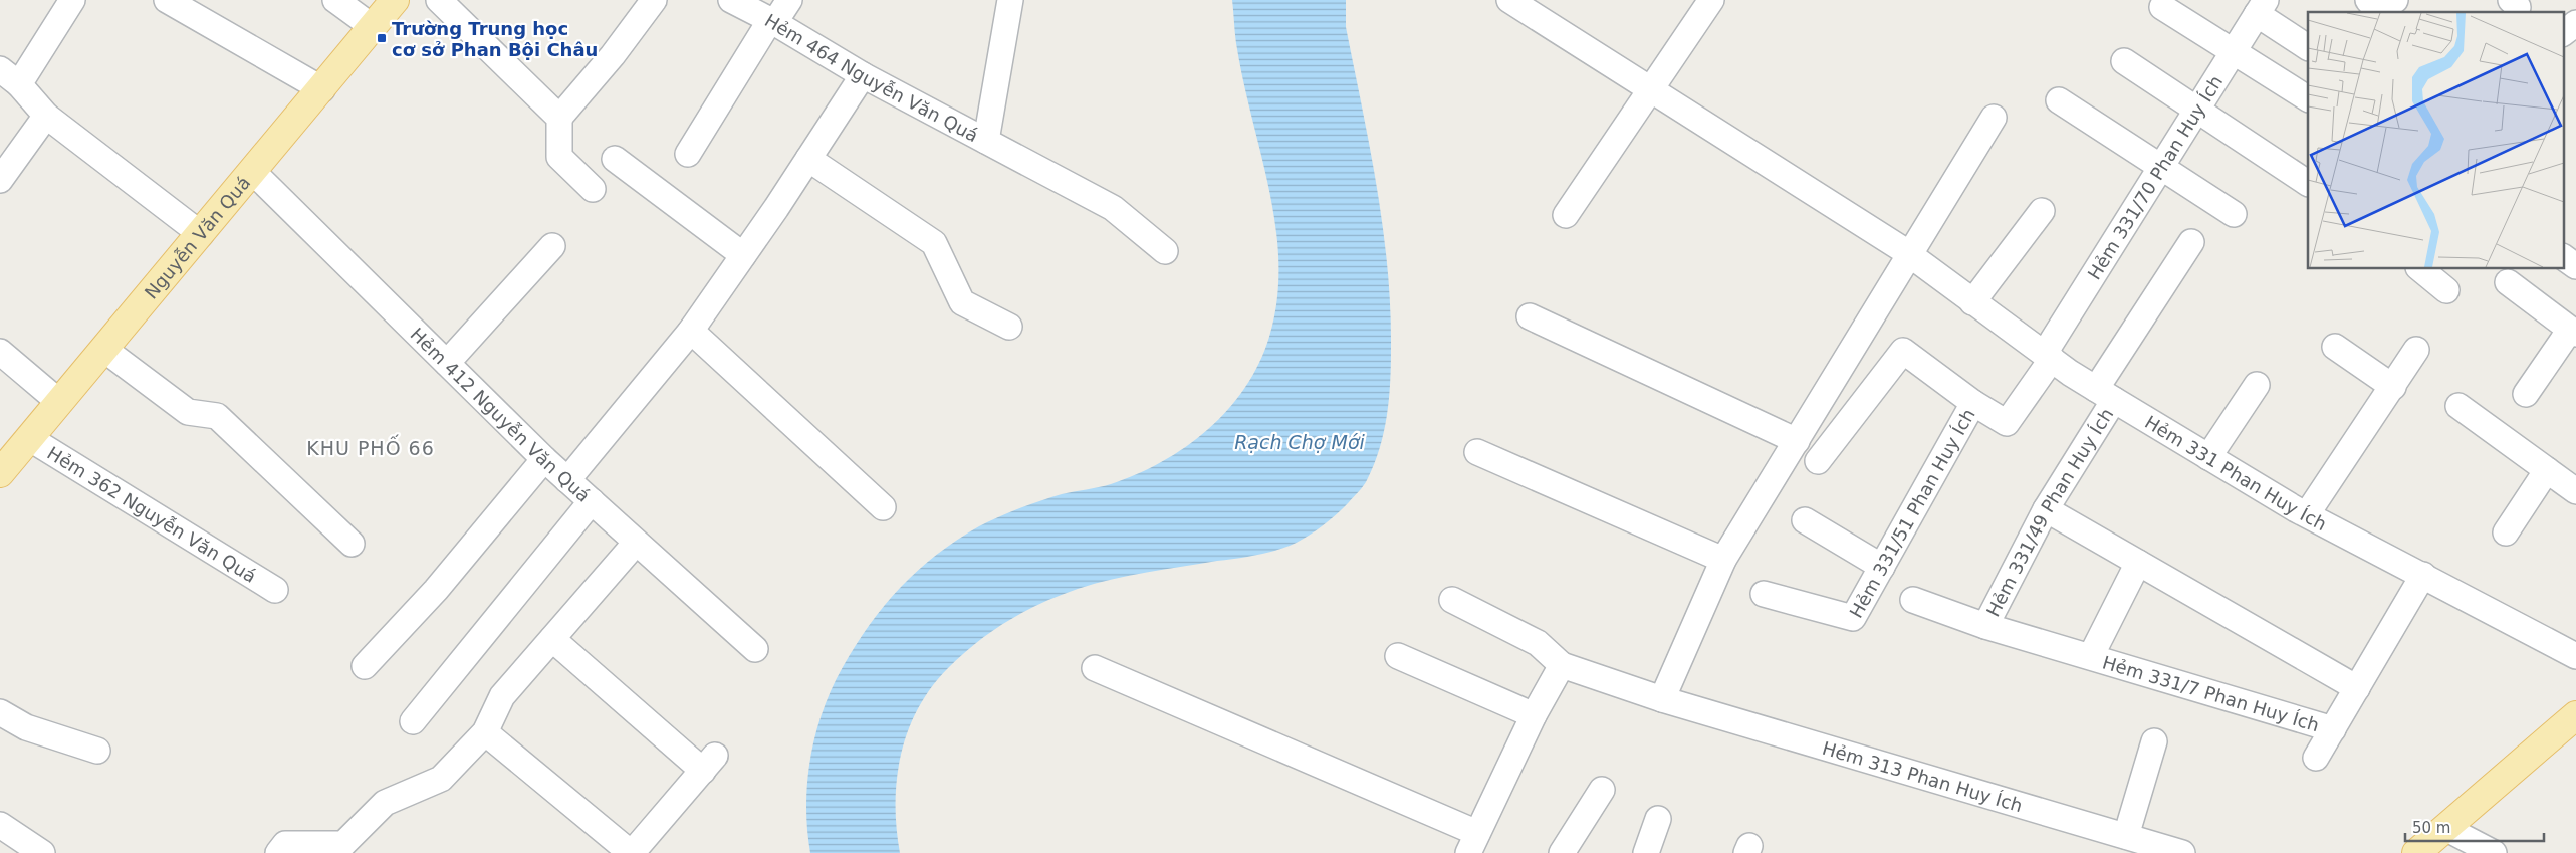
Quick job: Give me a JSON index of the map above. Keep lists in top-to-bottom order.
{
  "streets": {
    "main road": ["Nguyễn Văn Quá"],
    "street": [
      "Hẻm 464 Nguyễn Văn Quá",
      "Hẻm 331/70 Phan Huy Ích",
      "Hẻm 412 Nguyễn Văn Quá",
      "Hẻm 331 Phan Huy Ích",
      "Hẻm 331/51 Phan Huy Ích",
      "Hẻm 331/49 Phan Huy Ích",
      "Hẻm 362 Nguyễn Văn Quá",
      "Hẻm 331/7 Phan Huy Ích",
      "Hẻm 313 Phan Huy Ích"
    ]
  },
  "crossings": [
    ["Hẻm 331/70 Phan Huy Ích", "Hẻm 331 Phan Huy Ích"],
    ["Hẻm 331/70 Phan Huy Ích", "Hẻm 331/51 Phan Huy Ích"],
    ["Nguyễn Văn Quá", "Hẻm 412 Nguyễn Văn Quá"],
    ["Nguyễn Văn Quá", "Hẻm 362 Nguyễn Văn Quá"],
    ["Hẻm 331 Phan Huy Ích", "Hẻm 331/51 Phan Huy Ích"],
    ["Hẻm 331 Phan Huy Ích", "Hẻm 331/49 Phan Huy Ích"],
    ["Hẻm 331 Phan Huy Ích", "Hẻm 331/7 Phan Huy Ích"],
    ["Hẻm 331/49 Phan Huy Ích", "Hẻm 331/7 Phan Huy Ích"]
  ],
  "districts": ["KHU PHỐ 66"],
  "water": ["Rạch Chợ Mới"],
  "places": {
    "transit": ["Trường Trung học cơ sở Phan Bội Châu"]
  },
  "scale_bar": "50 m"
}
